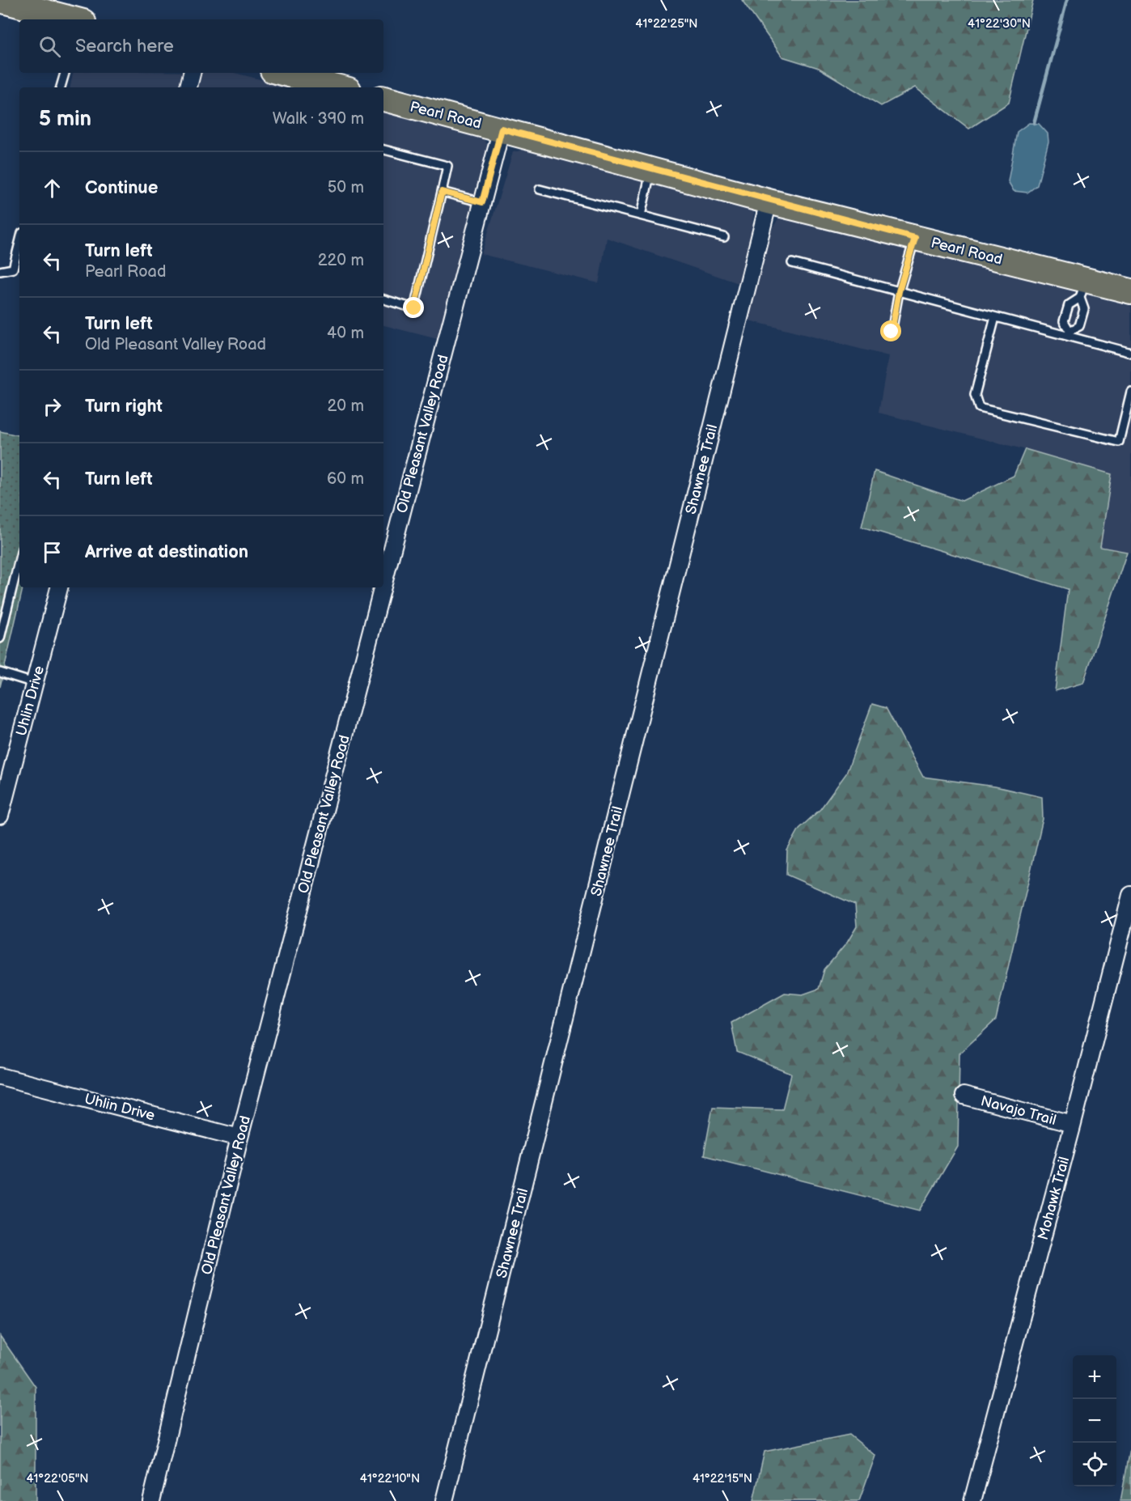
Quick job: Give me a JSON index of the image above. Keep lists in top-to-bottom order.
{
  "streets": {
    "main road": ["Pearl Road"],
    "street": [
      "Old Pleasant Valley Road",
      "Shawnee Trail",
      "Uhlin Drive",
      "Navajo Trail",
      "Mohawk Trail"
    ]
  },
  "crossings": [
    ["Pearl Road", "Old Pleasant Valley Road"],
    ["Pearl Road", "Shawnee Trail"],
    ["Old Pleasant Valley Road", "Uhlin Drive"],
    ["Navajo Trail", "Mohawk Trail"]
  ],
  "page": {
    "search": "Search here",
    "heading": ["5 min", "Walk · 390 m"],
    "list": [
      ["Continue", "50 m"],
      ["Turn left", "Pearl Road", "220 m"],
      ["Turn left", "Old Pleasant Valley Road", "40 m"],
      ["Turn right", "20 m"],
      ["Turn left", "60 m"],
      "Arrive at destination"
    ],
    "map_buttons": ["+", "−"]
  },
  "coordinates": [
    "41°22'25\"N",
    "41°22'30\"N",
    "41°22'05\"N",
    "41°22'10\"N",
    "41°22'15\"N"
  ]
}
